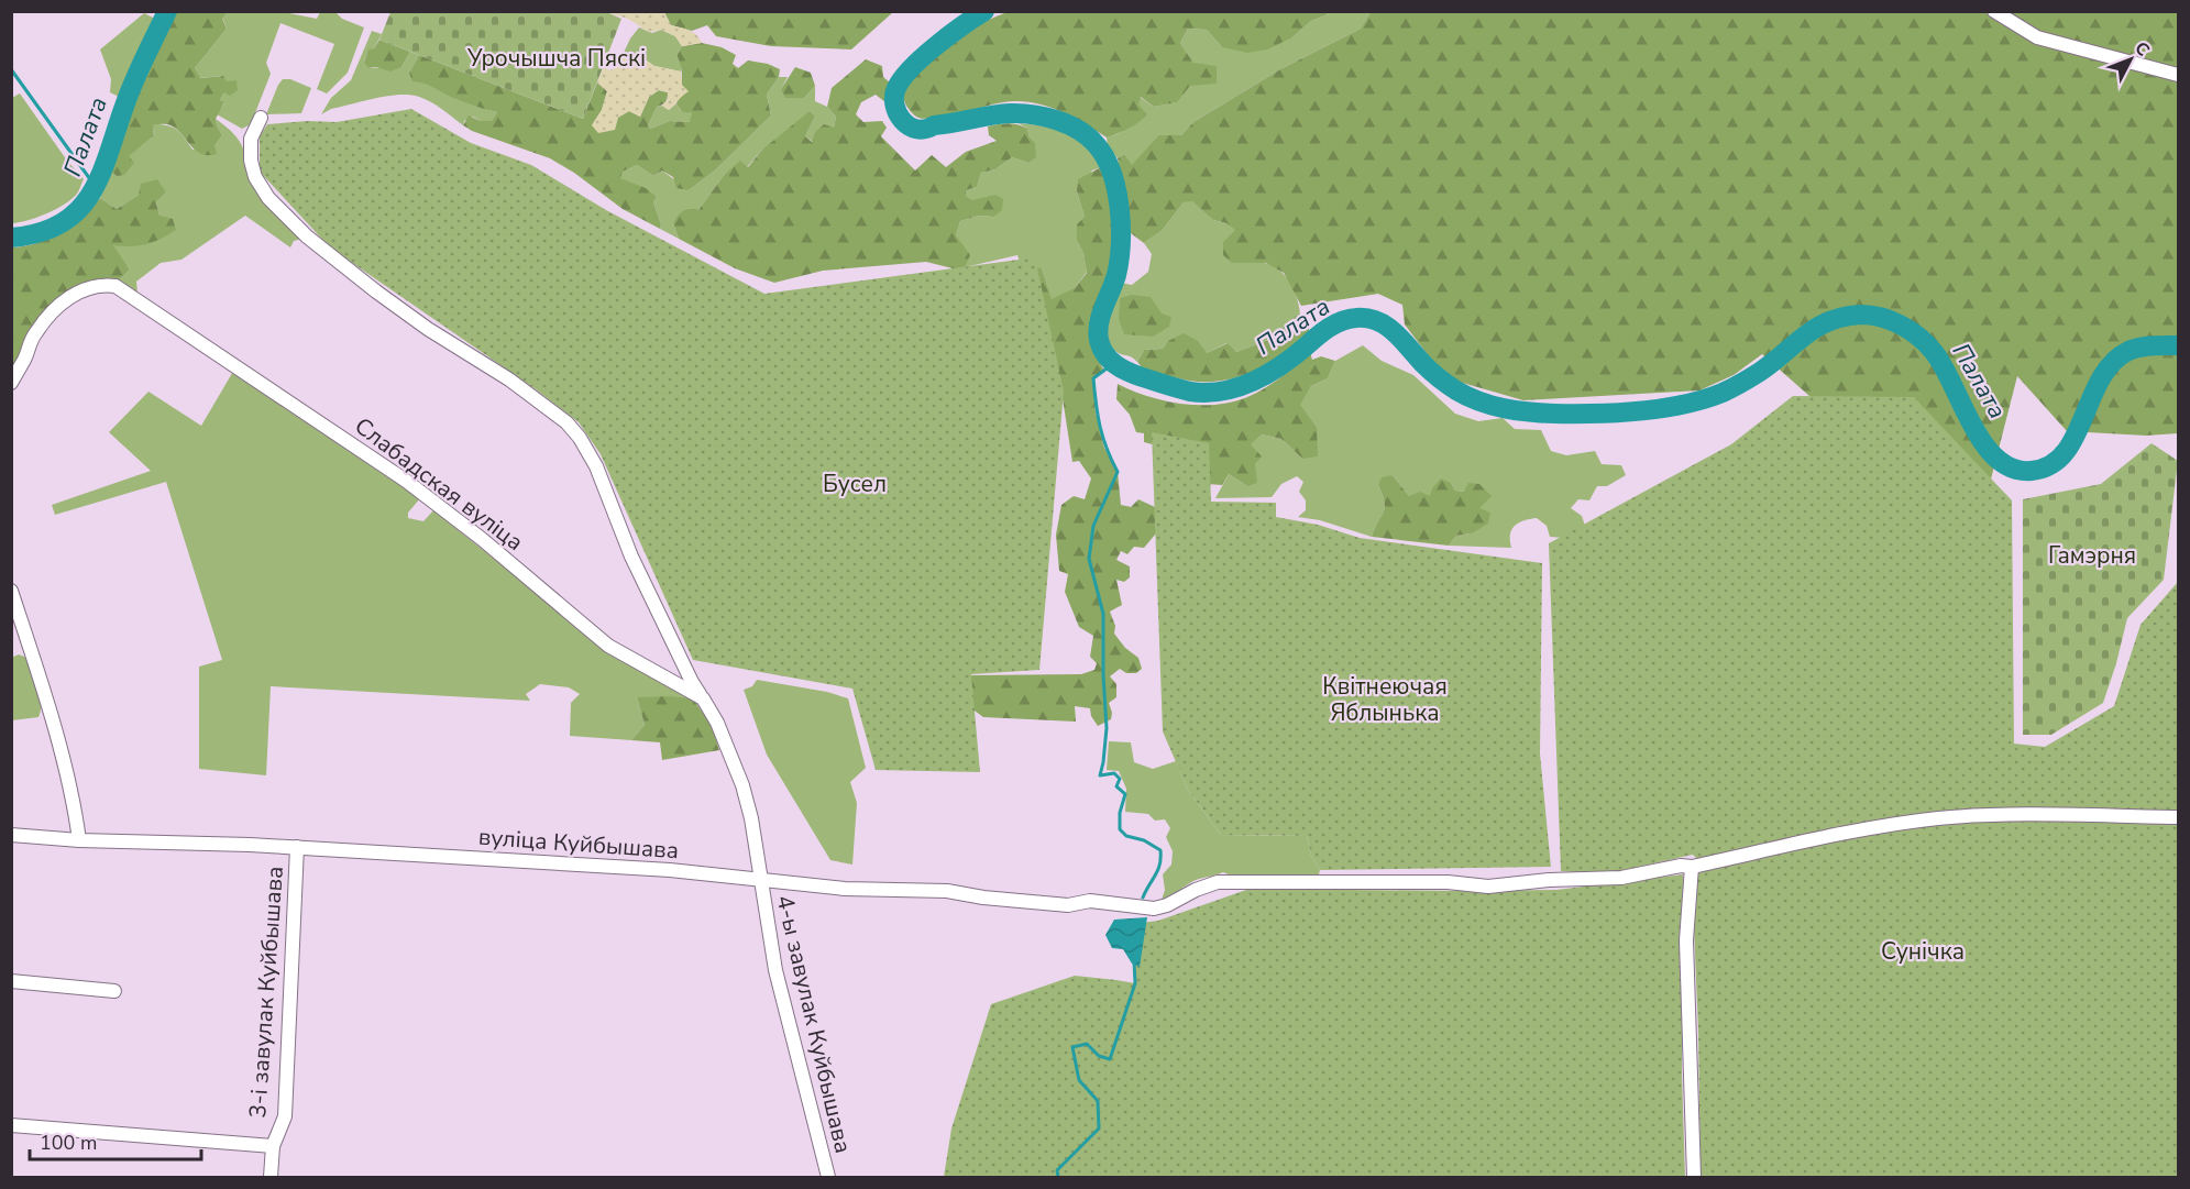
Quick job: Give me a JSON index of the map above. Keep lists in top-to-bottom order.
{
  "streets": {
    "street": [
      "Слабадская вуліца",
      "вуліца Куйбышава",
      "3-і завулак Куйбышава",
      "4-ы завулак Куйбышава"
    ]
  },
  "crossings": [
    ["вуліца Куйбышава", "3-і завулак Куйбышава"],
    ["вуліца Куйбышава", "4-ы завулак Куйбышава"]
  ],
  "water": ["Палата"],
  "parks": [
    "Урочышча Пяскі",
    "Бусел",
    "Гамэрня",
    "Квітнеючая Яблынька",
    "Сунічка"
  ],
  "scale_bar": "100 m",
  "north": "top right"
}
